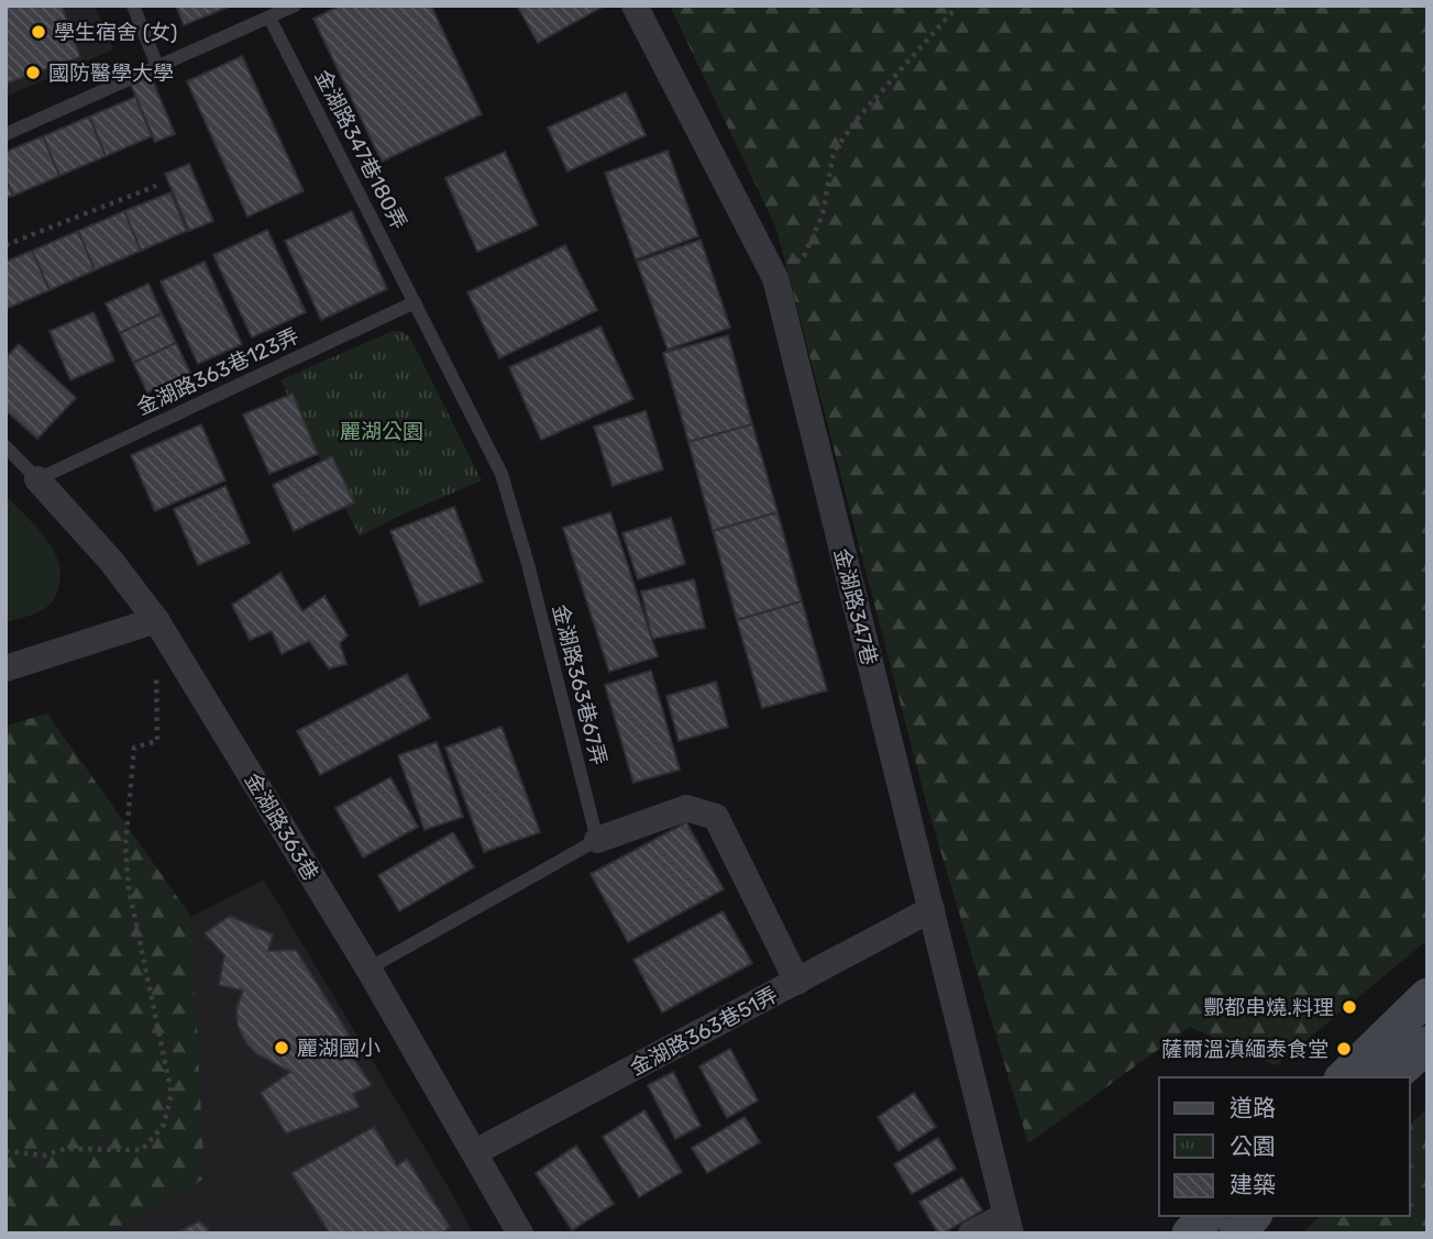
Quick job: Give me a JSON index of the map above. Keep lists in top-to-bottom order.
{
  "streets": {
    "street": ["金湖路347巷", "金湖路363巷", "金湖路363巷51弄"],
    "lane": ["金湖路347巷180弄", "金湖路363巷123弄", "金湖路363巷67弄"]
  },
  "crossings": [
    ["金湖路347巷180弄", "金湖路363巷123弄"],
    ["金湖路347巷180弄", "金湖路363巷67弄"],
    ["金湖路363巷123弄", "金湖路363巷67弄"],
    ["金湖路363巷123弄", "金湖路363巷"],
    ["金湖路347巷", "金湖路363巷51弄"],
    ["金湖路363巷", "金湖路363巷51弄"]
  ],
  "parks": ["麗湖公園"],
  "places": [
    "學生宿舍 (女)",
    "國防醫學大學",
    "酆都串燒.料理",
    "麗湖國小",
    "薩爾溫滇緬泰食堂"
  ],
  "legend": ["道路", "公園", "建築"]
}
